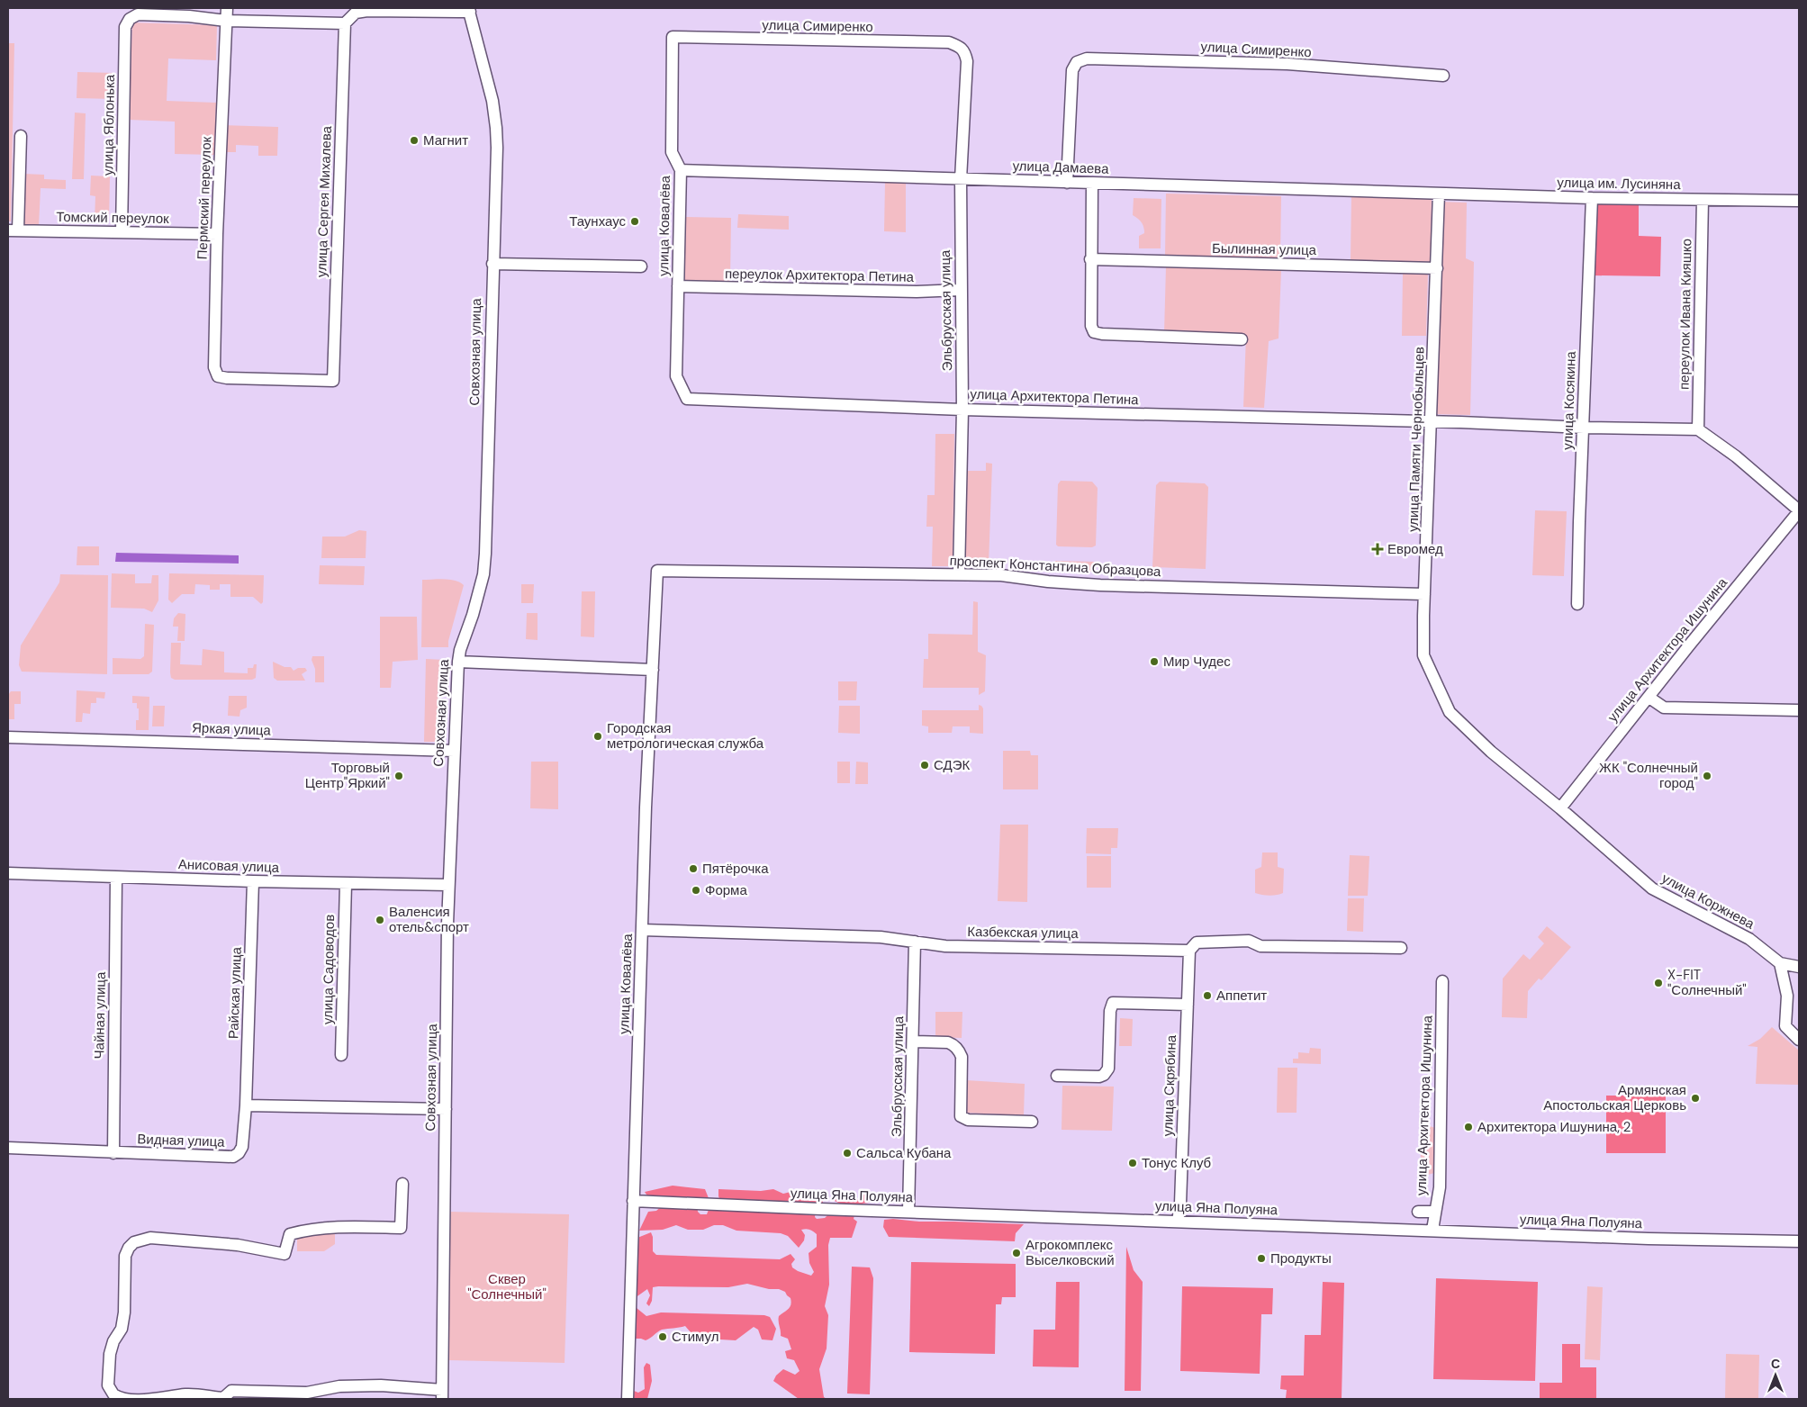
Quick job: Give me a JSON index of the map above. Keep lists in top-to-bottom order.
{
  "streets": {
    "street": [
      "улица Симиренко",
      "улица Яблонька",
      "улица Дамаева",
      "улица им. Лусиняна",
      "Пермский переулок",
      "улица Сергея Михалева",
      "Томский переулок",
      "улица Ковалёва",
      "Былинная улица",
      "переулок Архитектора Петина",
      "Эльбрусская улица",
      "переулок Ивана Кияшко",
      "Совхозная улица",
      "улица Архитектора Петина",
      "улица Косякина",
      "улица Памяти Чернобыльцев",
      "проспект Константина Образцова",
      "улица Архитектора Ишунина",
      "Яркая улица",
      "Анисовая улица",
      "улица Коржнева",
      "Казбекская улица",
      "улица Садоводов",
      "Райская улица",
      "Чайная улица",
      "улица Скрябина",
      "Видная улица",
      "улица Яна Полуяна"
    ]
  },
  "crossings": [
    ["улица Симиренко", "улица Дамаева"],
    ["улица Симиренко", "улица Ковалёва"],
    ["улица Симиренко", "Эльбрусская улица"],
    ["улица Яблонька", "Пермский переулок"],
    ["улица Яблонька", "Томский переулок"],
    ["улица Дамаева", "улица им. Лусиняна"],
    ["улица Дамаева", "улица Ковалёва"],
    ["улица Дамаева", "Эльбрусская улица"],
    ["улица Дамаева", "улица Памяти Чернобыльцев"],
    ["улица им. Лусиняна", "переулок Ивана Кияшко"],
    ["улица им. Лусиняна", "улица Косякина"],
    ["улица им. Лусиняна", "улица Памяти Чернобыльцев"],
    ["Пермский переулок", "улица Сергея Михалева"],
    ["Пермский переулок", "Томский переулок"],
    ["улица Ковалёва", "переулок Архитектора Петина"],
    ["улица Ковалёва", "улица Архитектора Петина"],
    ["улица Ковалёва", "проспект Константина Образцова"],
    ["улица Ковалёва", "Казбекская улица"],
    ["улица Ковалёва", "улица Яна Полуяна"],
    ["Былинная улица", "улица Памяти Чернобыльцев"],
    ["переулок Архитектора Петина", "Эльбрусская улица"],
    ["Эльбрусская улица", "улица Архитектора Петина"],
    ["Эльбрусская улица", "проспект Константина Образцова"],
    ["Эльбрусская улица", "Казбекская улица"],
    ["Эльбрусская улица", "улица Яна Полуяна"],
    ["переулок Ивана Кияшко", "улица Архитектора Петина"],
    ["Совхозная улица", "Яркая улица"],
    ["Совхозная улица", "Анисовая улица"],
    ["улица Архитектора Петина", "улица Косякина"],
    ["улица Архитектора Петина", "улица Памяти Чернобыльцев"],
    ["улица Памяти Чернобыльцев", "проспект Константина Образцова"],
    ["улица Памяти Чернобыльцев", "улица Коржнева"],
    ["улица Архитектора Ишунина", "улица Коржнева"],
    ["улица Архитектора Ишунина", "улица Яна Полуяна"],
    ["Анисовая улица", "улица Садоводов"],
    ["Анисовая улица", "Райская улица"],
    ["Анисовая улица", "Чайная улица"],
    ["Казбекская улица", "улица Скрябина"],
    ["Райская улица", "Видная улица"],
    ["Чайная улица", "Видная улица"],
    ["улица Скрябина", "улица Яна Полуяна"]
  ],
  "parks": ["Сквер \"Солнечный\""],
  "places": {
    "other": [
      "Магнит",
      "Таунхаус",
      "Мир Чудес",
      "Городская метрологическая служба",
      "СДЭК",
      "Торговый Центр\"Яркий\"",
      "ЖК \"Солнечный город\"",
      "Пятёрочка",
      "Форма",
      "Валенсия отель&спорт",
      "X-FIT \"Солнечный\"",
      "Аппетит",
      "Армянская Апостольская Церковь",
      "Архитектора Ишунина, 2",
      "Сальса Кубана",
      "Тонус Клуб",
      "Агрокомплекс Выселковский",
      "Продукты",
      "Стимул"
    ],
    "health": ["Евромед"]
  },
  "north": "top"
}
